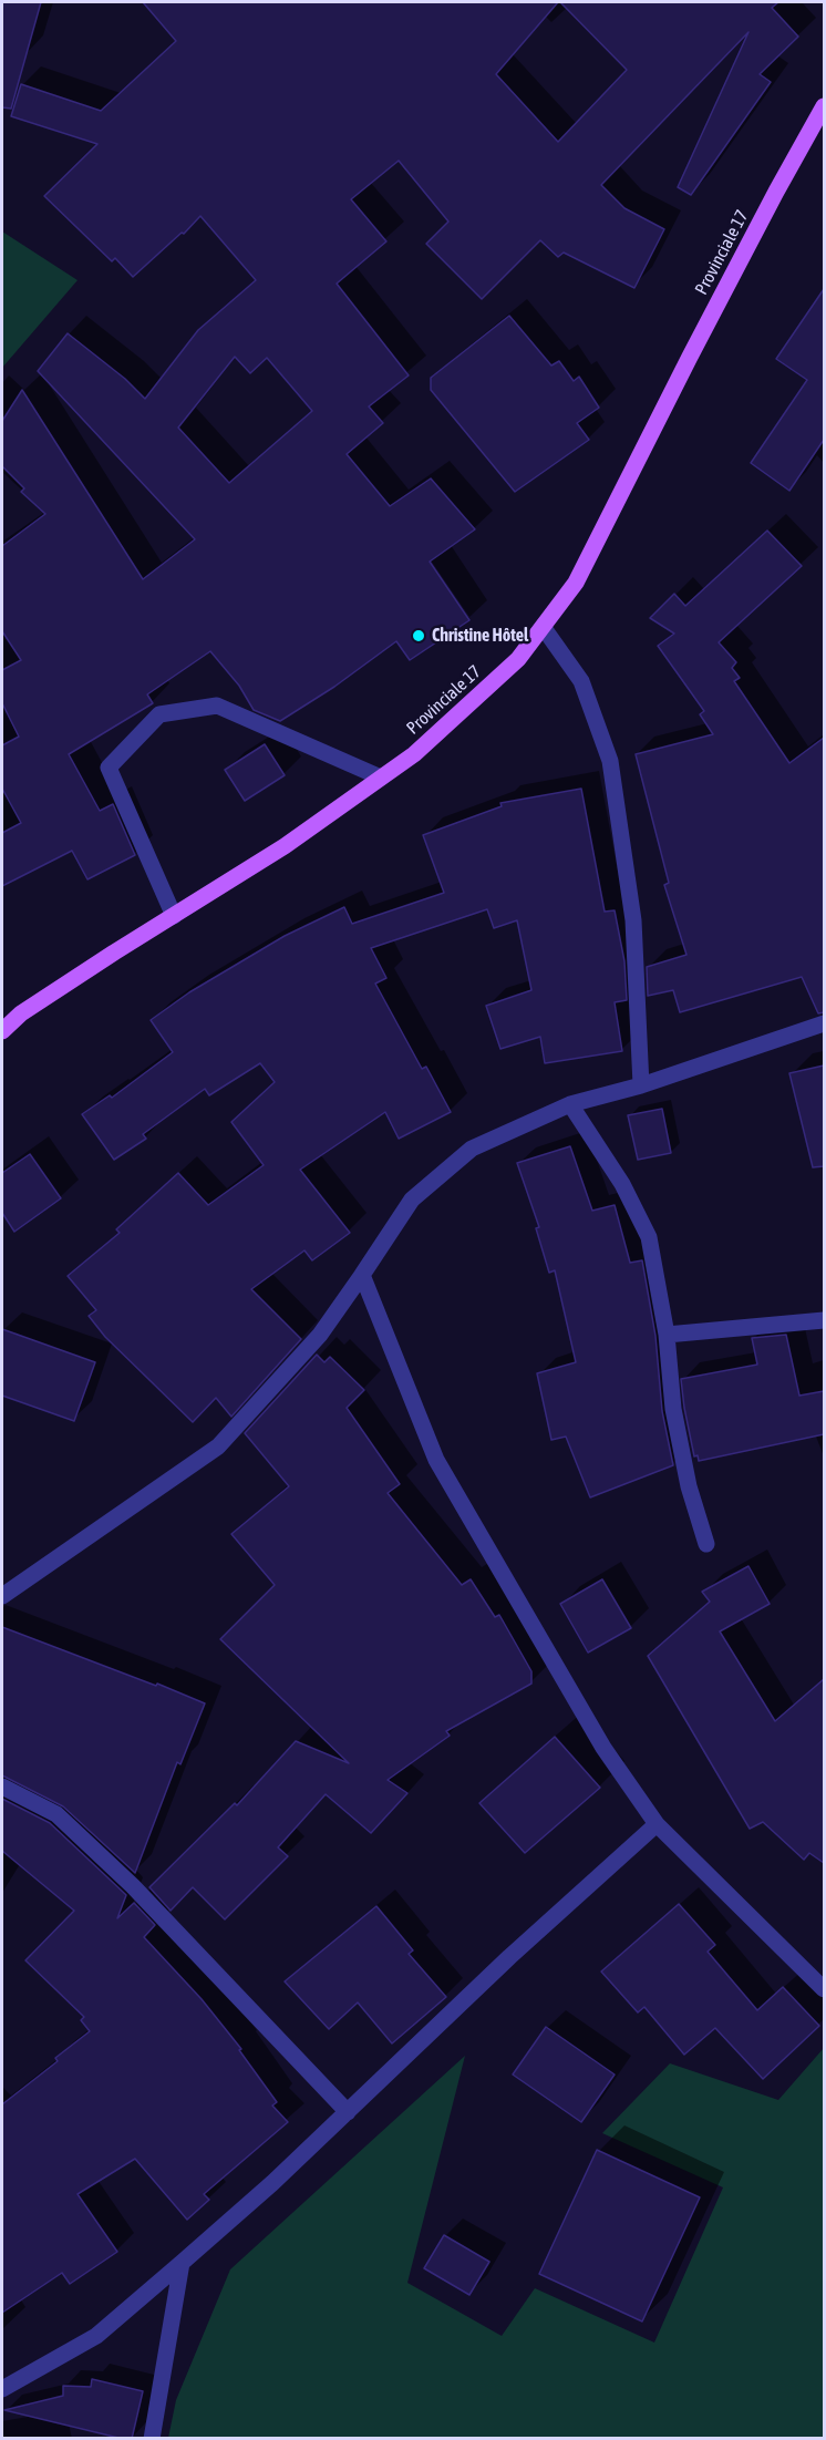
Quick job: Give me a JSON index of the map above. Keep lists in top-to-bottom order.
{
  "streets": {
    "main road": ["Provinciale 17"]
  },
  "places": ["Christine Hôtel"]
}
